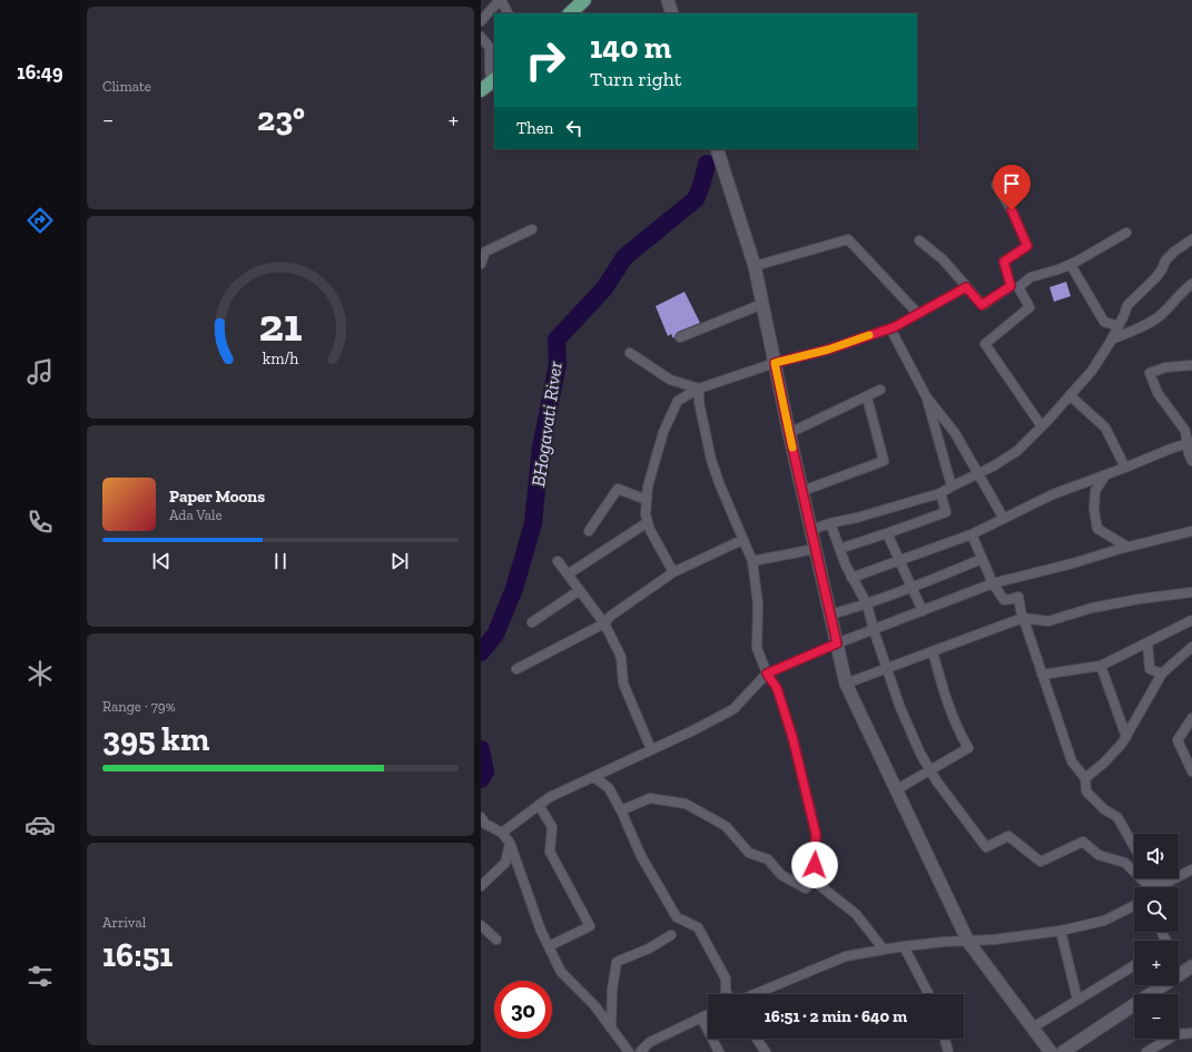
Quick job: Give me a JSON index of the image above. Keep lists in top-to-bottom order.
{
  "water": ["BHogavati River"],
  "page": {
    "tabs": "16:49",
    "tile": [
      "Climate",
      ["Range · 79%", "395 km"],
      ["Arrival", "16:51"]
    ],
    "turn": ["140 m", "Turn right"],
    "heat": ["−", "23°", "+"],
    "then": "Then",
    "song": ["Paper Moons", "Ada Vale"],
    "map_buttons": ["+", "−"],
    "limit": "30",
    "trip": "16:51 · 2 min · 640 m",
    "gauge": ["21", "km/h"]
  }
}
